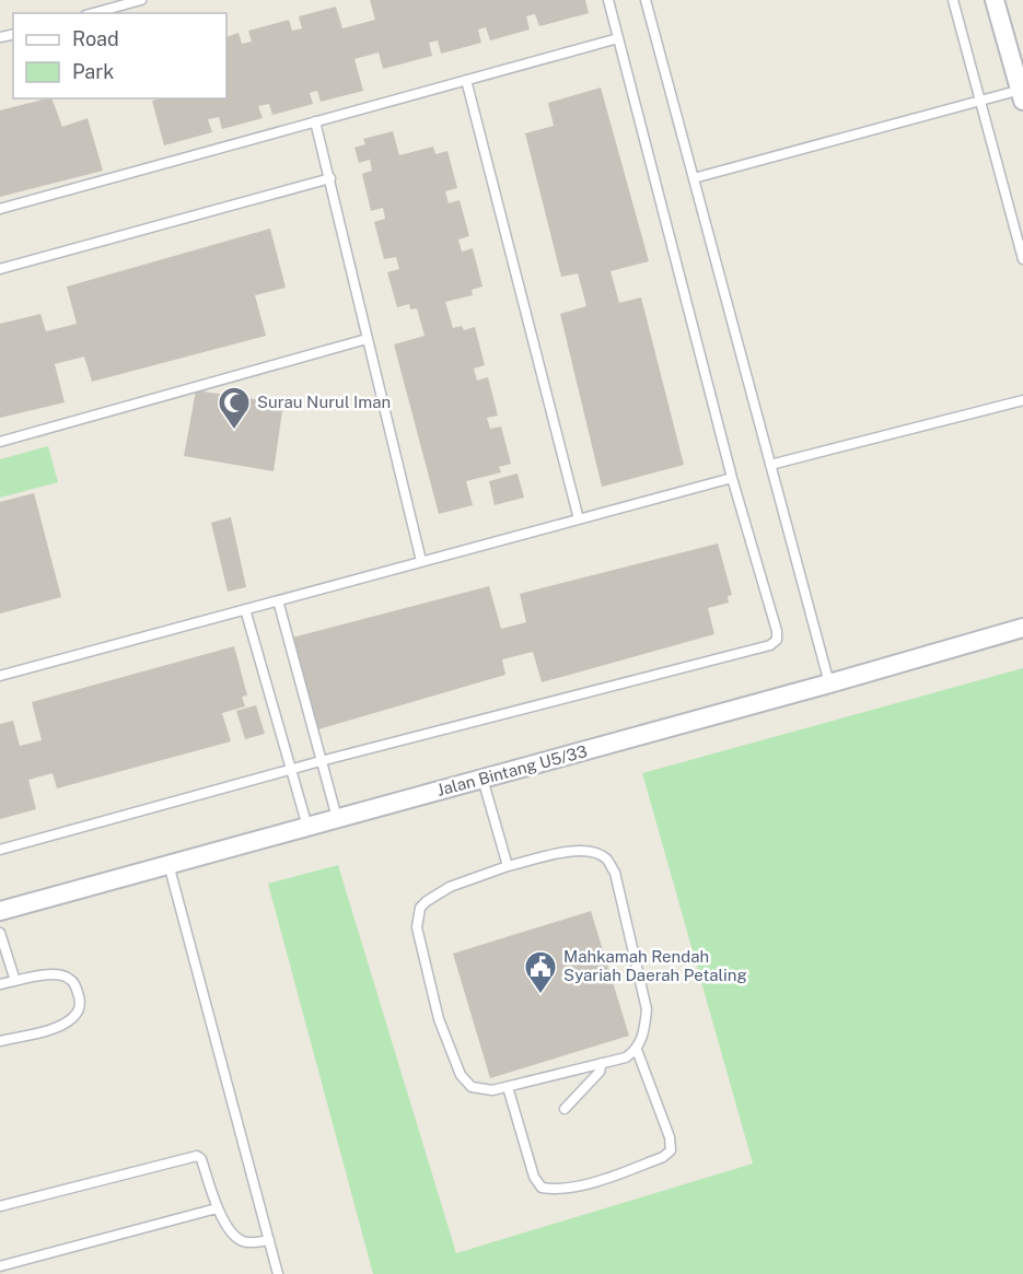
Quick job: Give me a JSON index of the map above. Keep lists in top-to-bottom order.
{
  "streets": {
    "street": ["Jalan Bintang U5/33"]
  },
  "places": {
    "mosque": ["Surau Nurul Iman"],
    "public building": ["Mahkamah Rendah Syariah Daerah Petaling"]
  },
  "legend": ["Road", "Park"]
}
